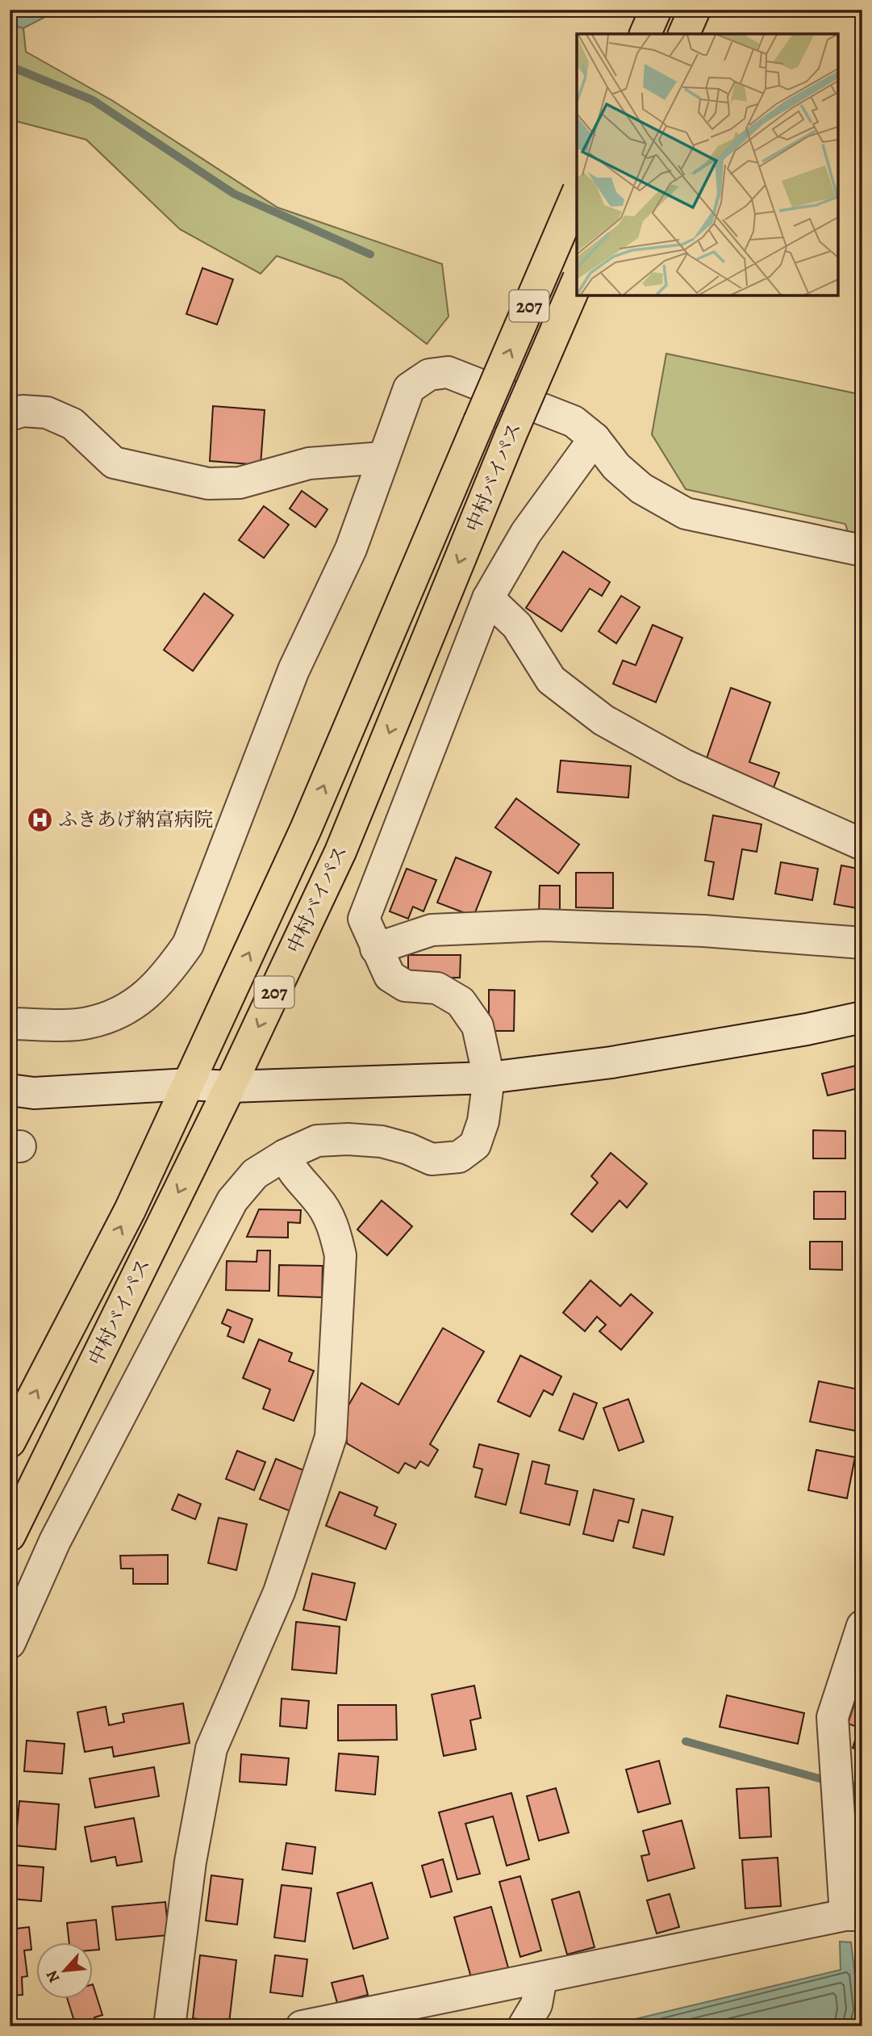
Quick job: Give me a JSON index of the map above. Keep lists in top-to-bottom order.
{
  "streets": {
    "highway": ["207", "中村バイパス"]
  },
  "places": {
    "hospital": ["ふきあげ納富病院"]
  },
  "north": "bottom left"
}
